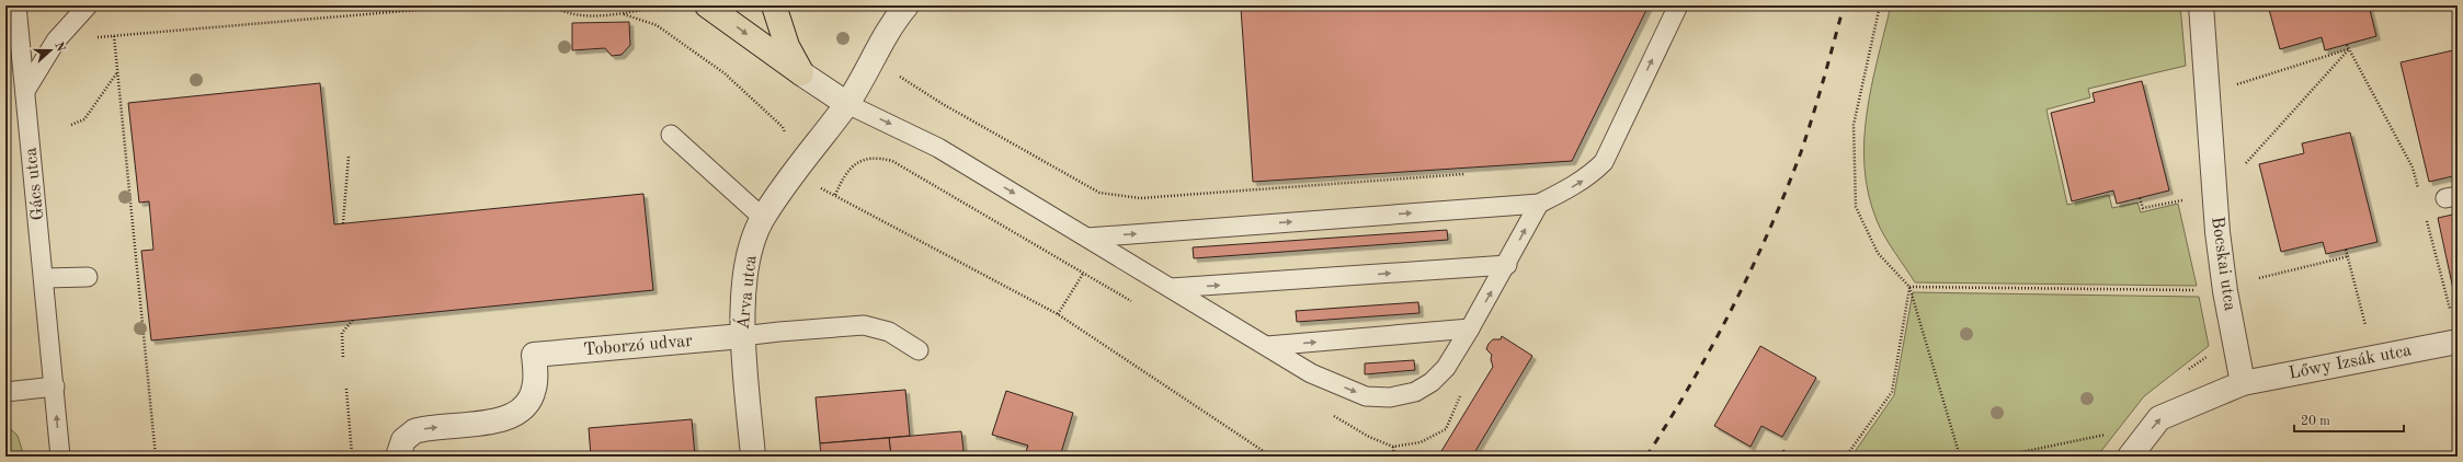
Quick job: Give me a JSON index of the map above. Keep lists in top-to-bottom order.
{
  "streets": {
    "street": [
      "Bocskai utca",
      "Árva utca",
      "Toborzó udvar",
      "Lőwy Izsák utca"
    ],
    "lane": ["Gács utca"]
  },
  "crossings": [
    ["Bocskai utca", "Lőwy Izsák utca"],
    ["Árva utca", "Toborzó udvar"]
  ],
  "one_way": ["Toborzó udvar"],
  "scale_bar": "20 m",
  "north": "right"
}
